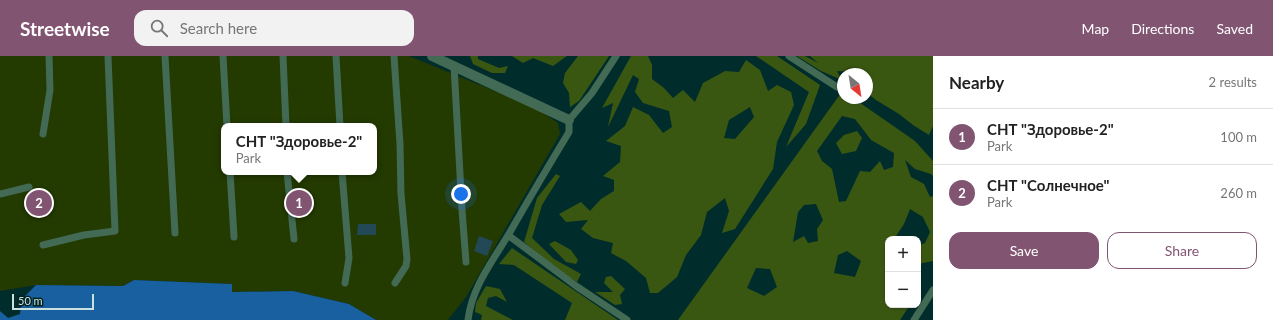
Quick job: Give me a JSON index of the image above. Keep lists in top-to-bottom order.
{
  "scale_bar": "50 m",
  "north": "bottom right",
  "page": {
    "header": "Streetwise",
    "search": "Search here",
    "nav": ["Map", "Directions", "Saved"],
    "heading": ["Nearby", "2 results"],
    "list": [
      {
        "mark": "1",
        "name": "СНТ \"Здоровье-2\"",
        "note": "Park",
        "value": "100 m"
      },
      {
        "mark": "2",
        "name": "СНТ \"Солнечное\"",
        "note": "Park",
        "value": "260 m"
      }
    ],
    "popup": ["СНТ \"Здоровье-2\"", "Park"],
    "pins": ["1", "2"],
    "buttons": ["Save", "Share"],
    "map_buttons": ["+", "−"],
    "scale": "50 m"
  }
}
